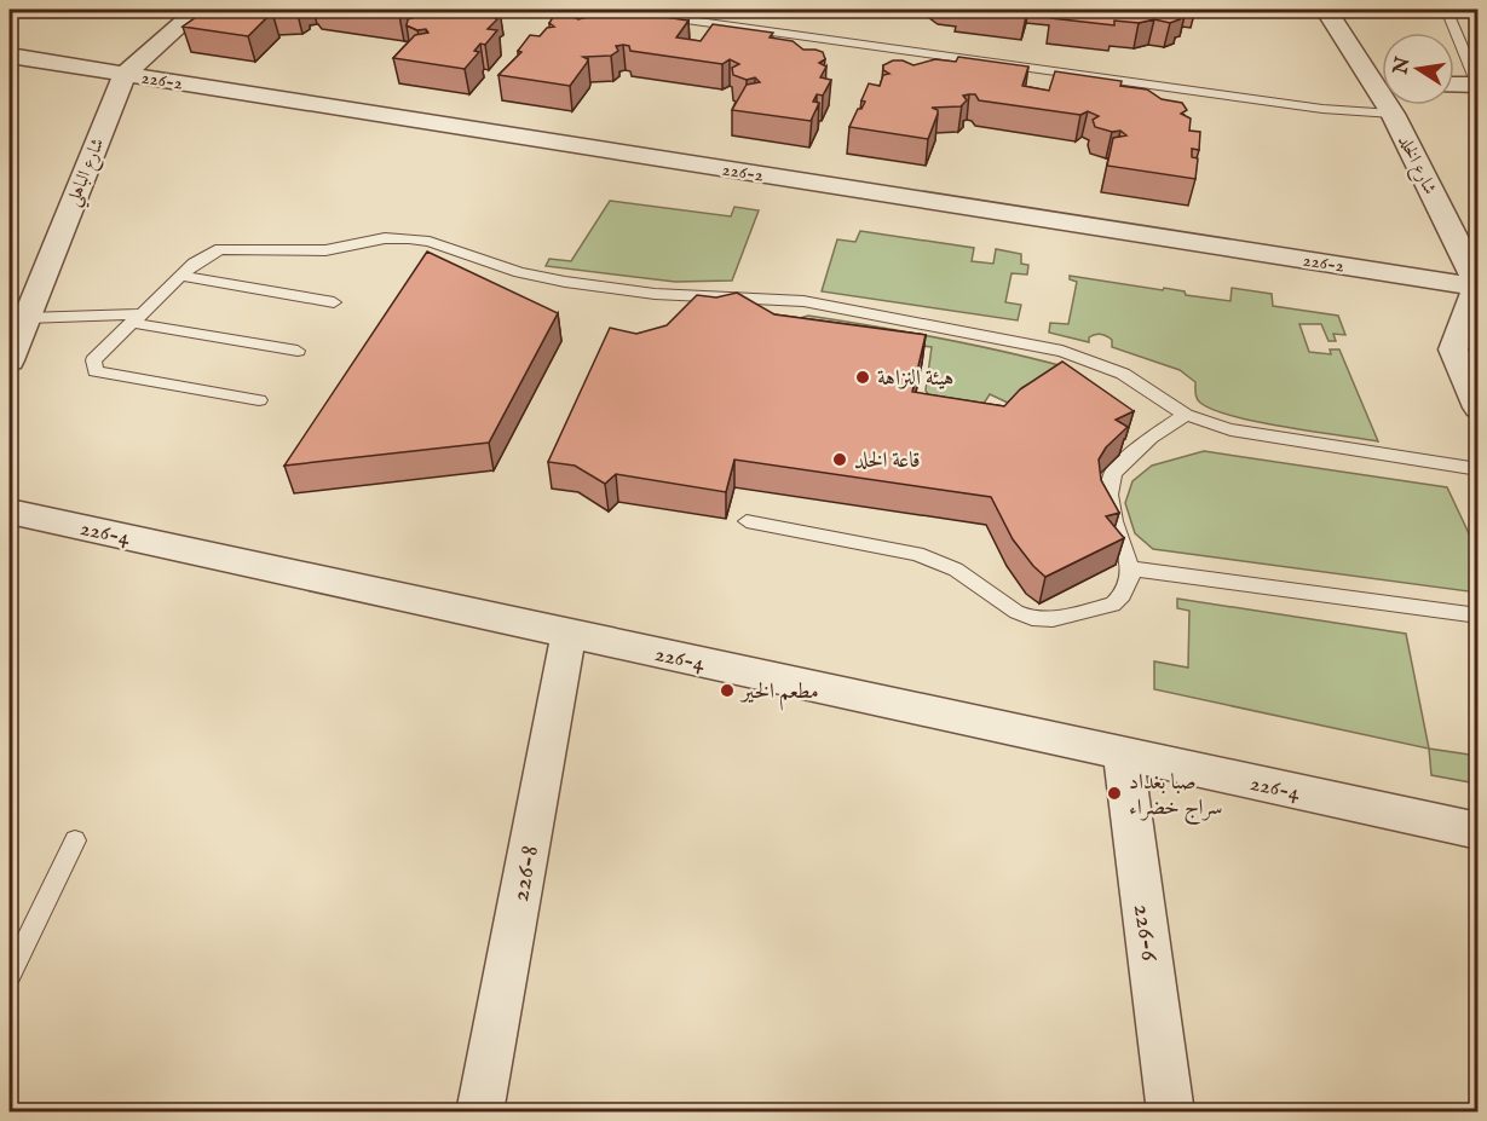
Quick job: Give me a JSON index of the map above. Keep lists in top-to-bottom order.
{
  "streets": {
    "street": [
      "226-2",
      "شارع الخلد",
      "شارع الباهلي",
      "226-4",
      "226-8",
      "226-6"
    ]
  },
  "crossings": [
    ["226-2", "شارع الخلد"],
    ["226-2", "شارع الباهلي"],
    ["226-4", "226-8"],
    ["226-4", "226-6"]
  ],
  "places": [
    "هيئة النزاهة",
    "قاعة الخلد",
    "مطعم الخير",
    "صبا بغداد سراج خضراء"
  ],
  "north": "left"
}
